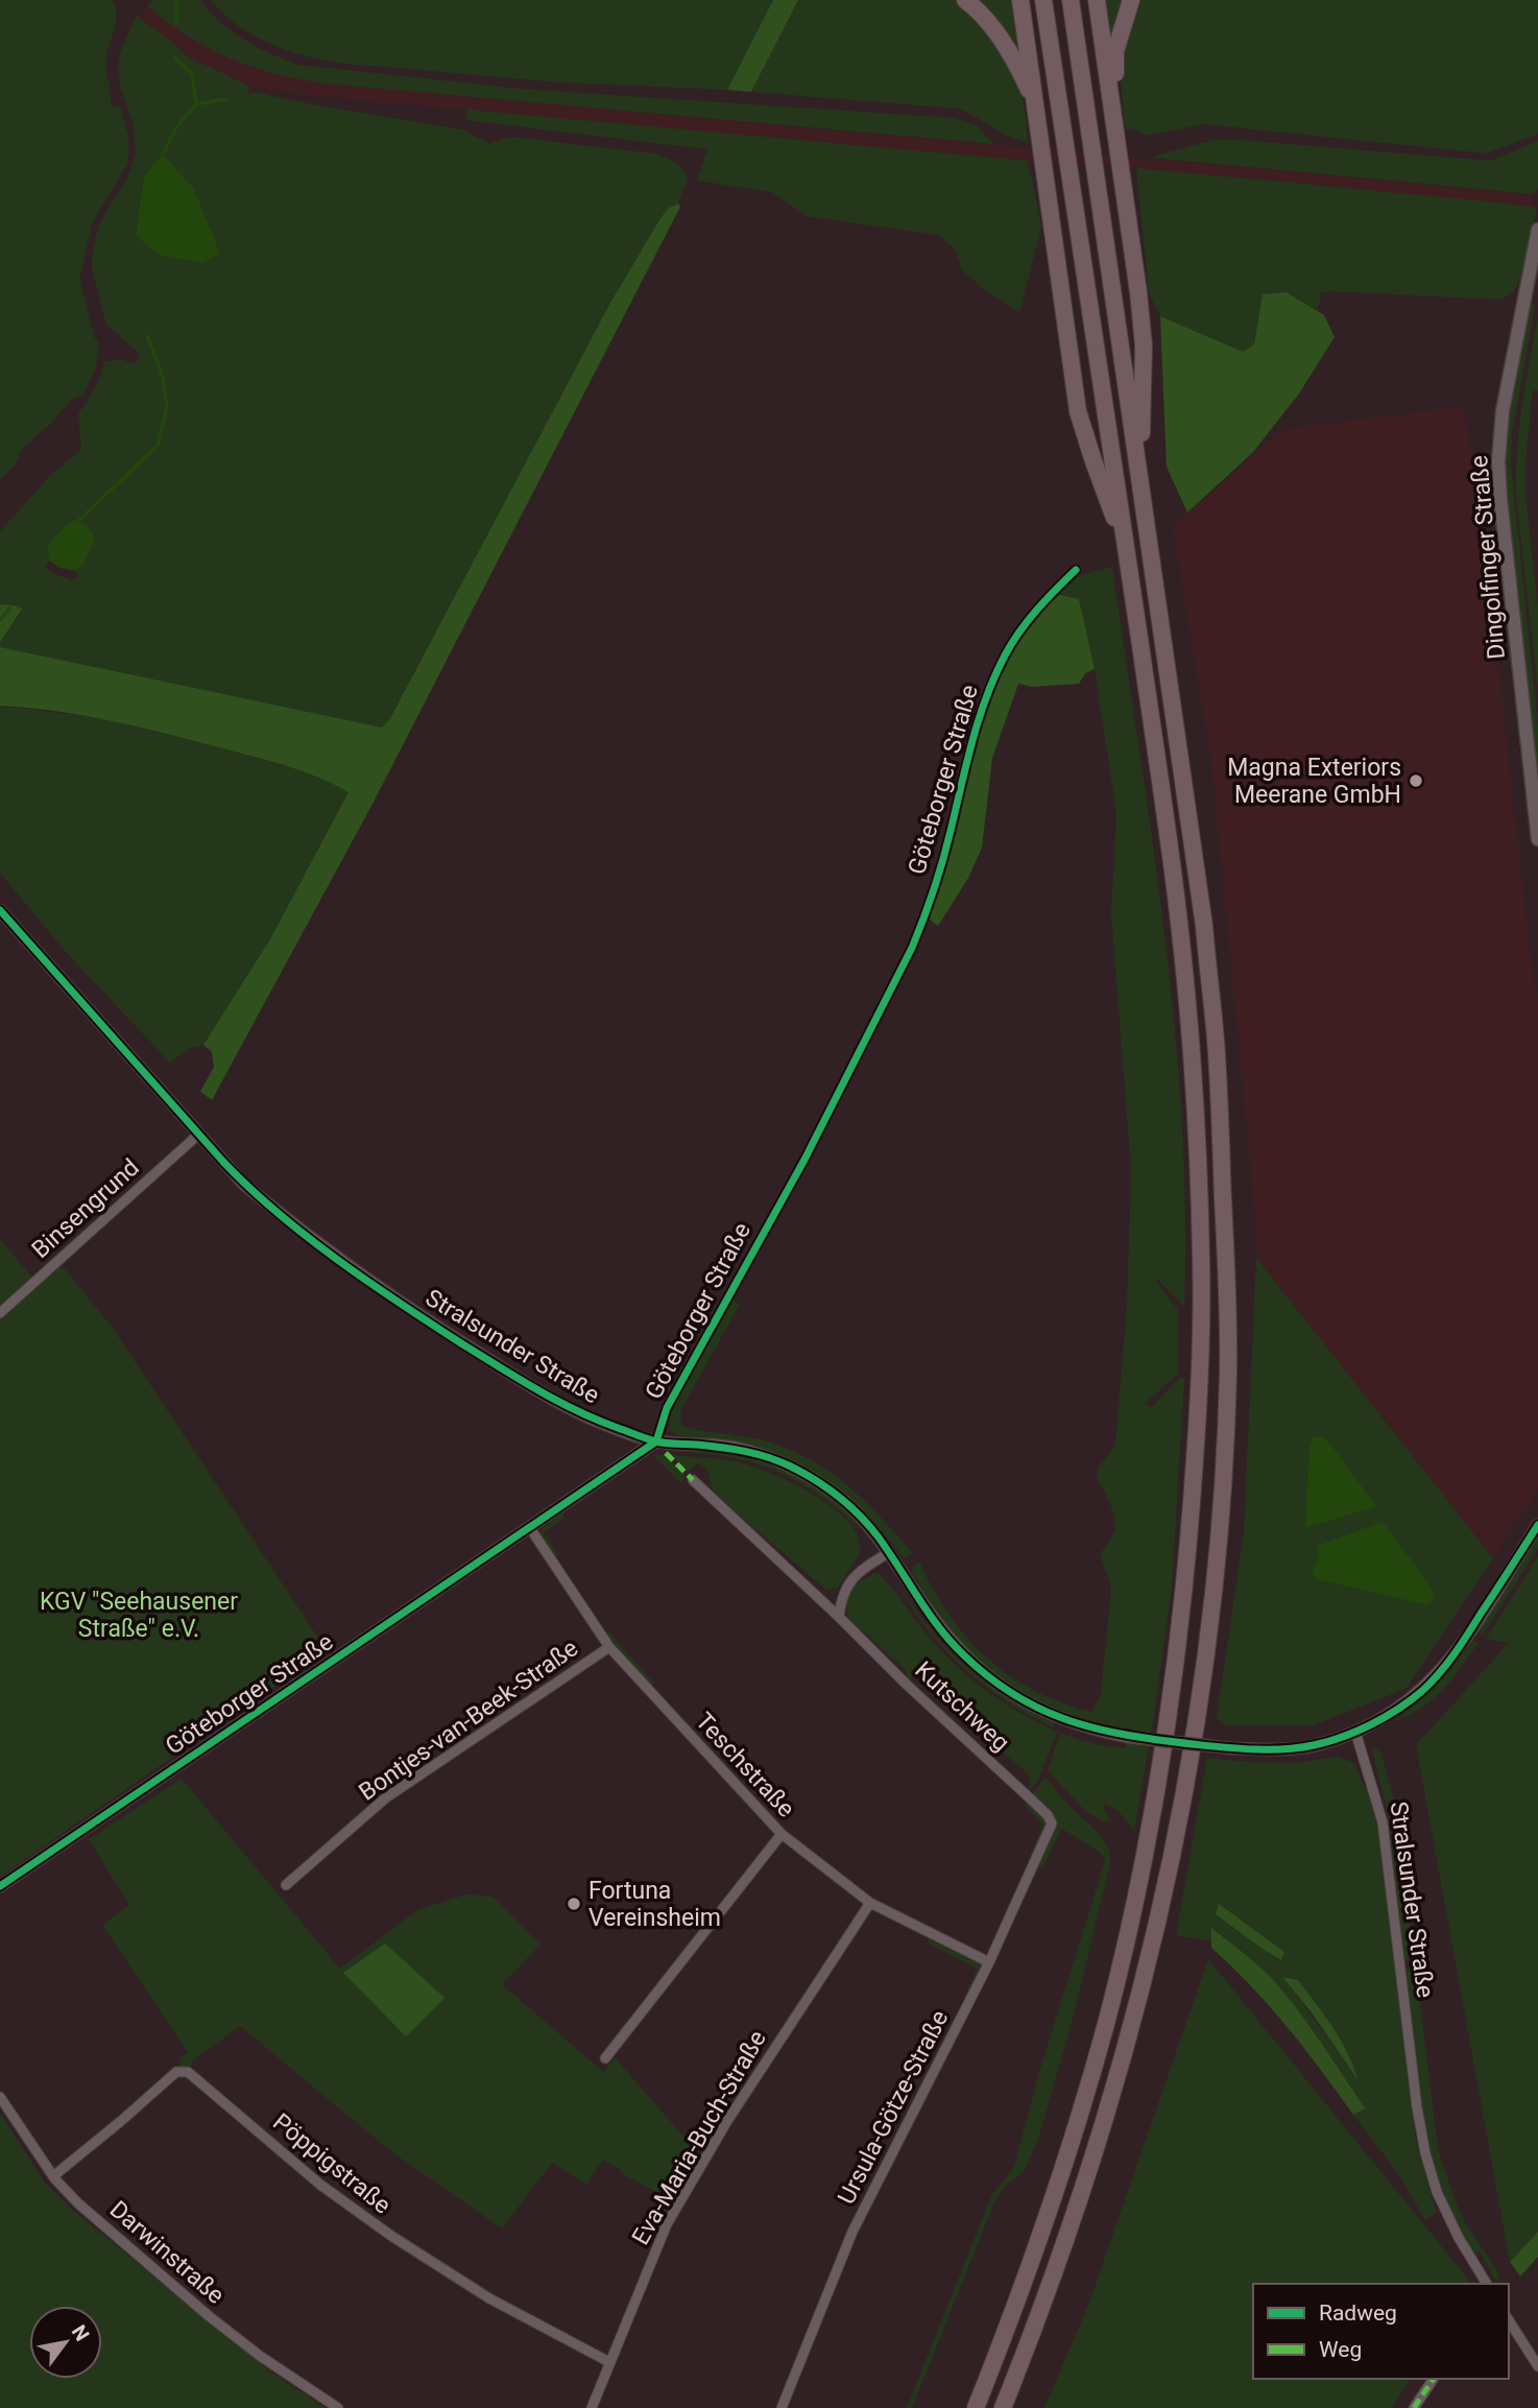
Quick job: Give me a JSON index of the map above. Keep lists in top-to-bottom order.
{
  "streets": {
    "main road": ["Dingolfinger Straße"],
    "street": [
      "Göteborger Straße",
      "Binsengrund",
      "Stralsunder Straße",
      "Kutschweg",
      "Bontjes-van-Beek-Straße",
      "Teschstraße",
      "Ursula-Götze-Straße",
      "Eva-Maria-Buch-Straße",
      "Pöppigstraße",
      "Darwinstraße"
    ]
  },
  "crossings": [
    ["Göteborger Straße", "Stralsunder Straße"],
    ["Göteborger Straße", "Teschstraße"],
    ["Binsengrund", "Stralsunder Straße"],
    ["Kutschweg", "Ursula-Götze-Straße"],
    ["Bontjes-van-Beek-Straße", "Teschstraße"],
    ["Teschstraße", "Ursula-Götze-Straße"],
    ["Teschstraße", "Eva-Maria-Buch-Straße"],
    ["Eva-Maria-Buch-Straße", "Pöppigstraße"],
    ["Pöppigstraße", "Darwinstraße"]
  ],
  "parks": ["KGV \"Seehausener Straße\" e.V."],
  "places": ["Magna Exteriors Meerane GmbH", "Fortuna Vereinsheim"],
  "legend": ["Radweg", "Weg"],
  "north": "top right"
}
